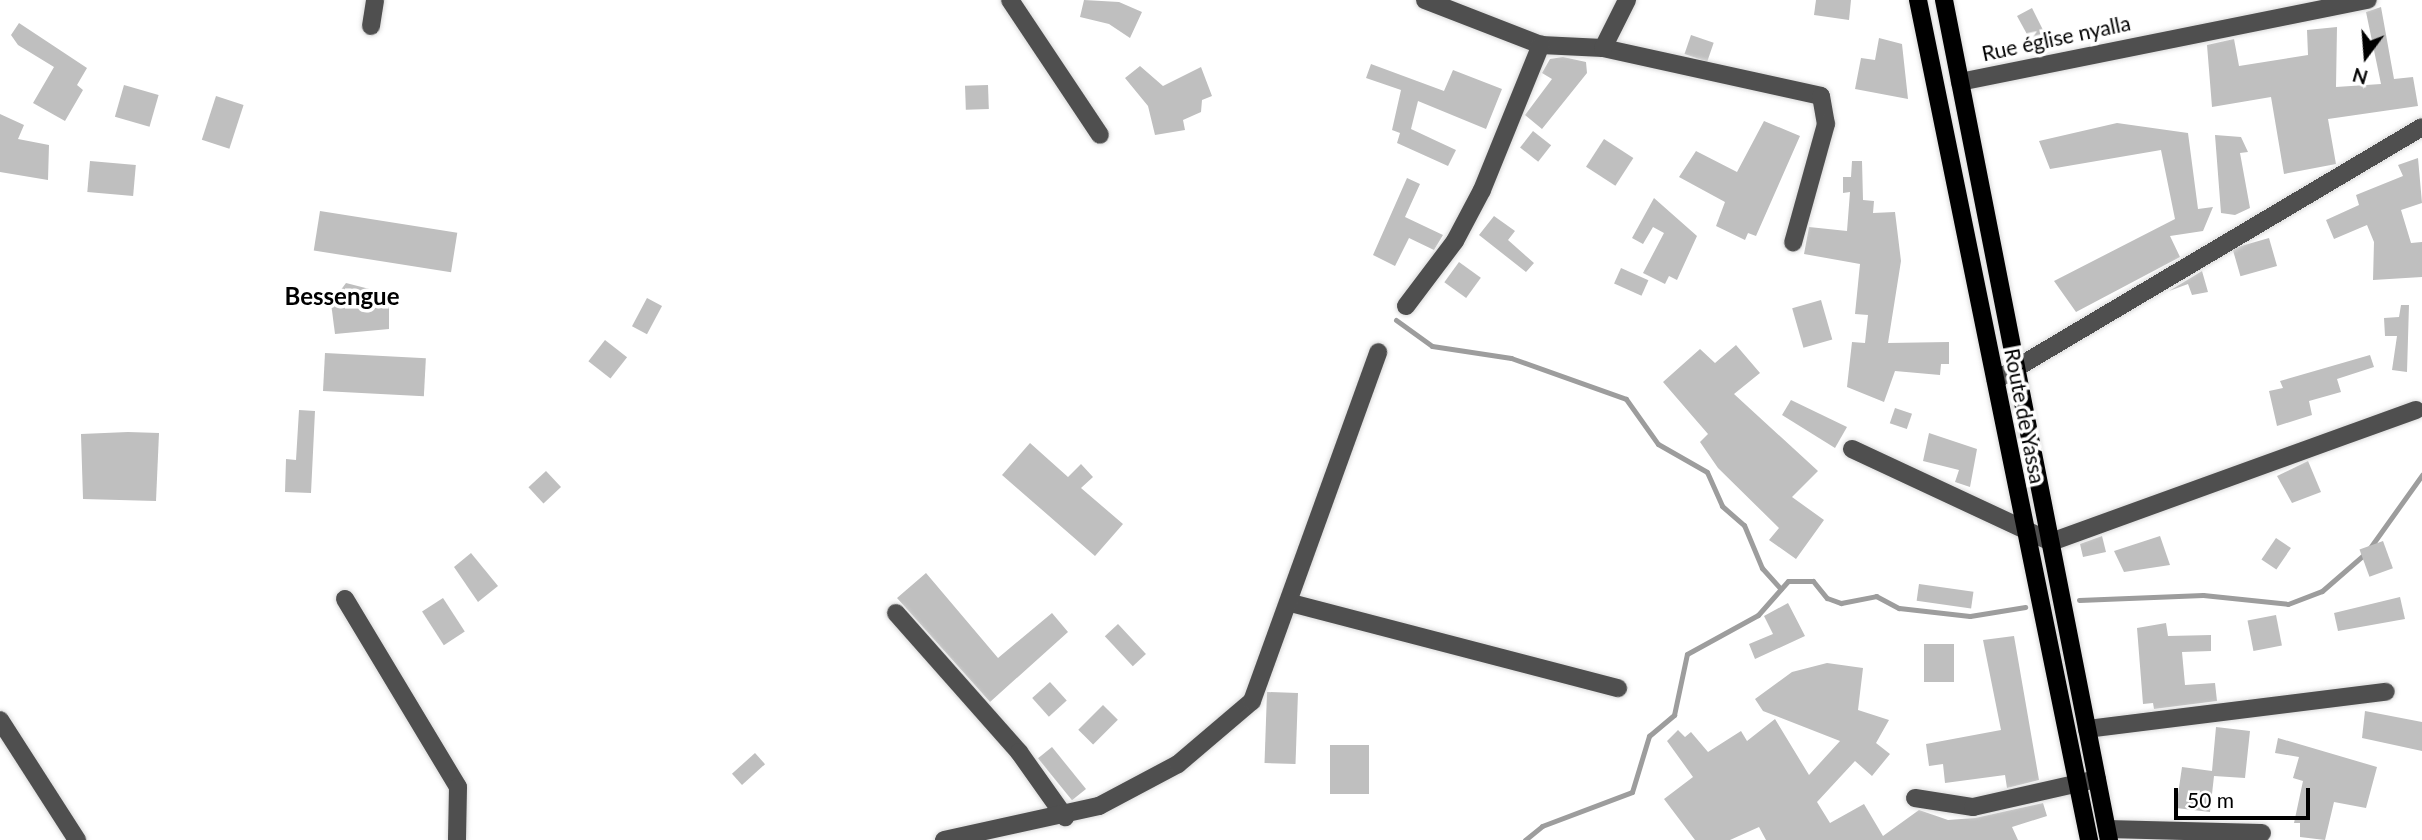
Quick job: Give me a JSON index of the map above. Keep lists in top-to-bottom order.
{
  "streets": {
    "main road": ["Route de Yassa"],
    "street": ["Rue église nyalla"]
  },
  "crossings": [
    ["Rue église nyalla", "Route de Yassa"]
  ],
  "districts": ["Bessengue"],
  "scale_bar": "50 m",
  "north": "bottom"
}
